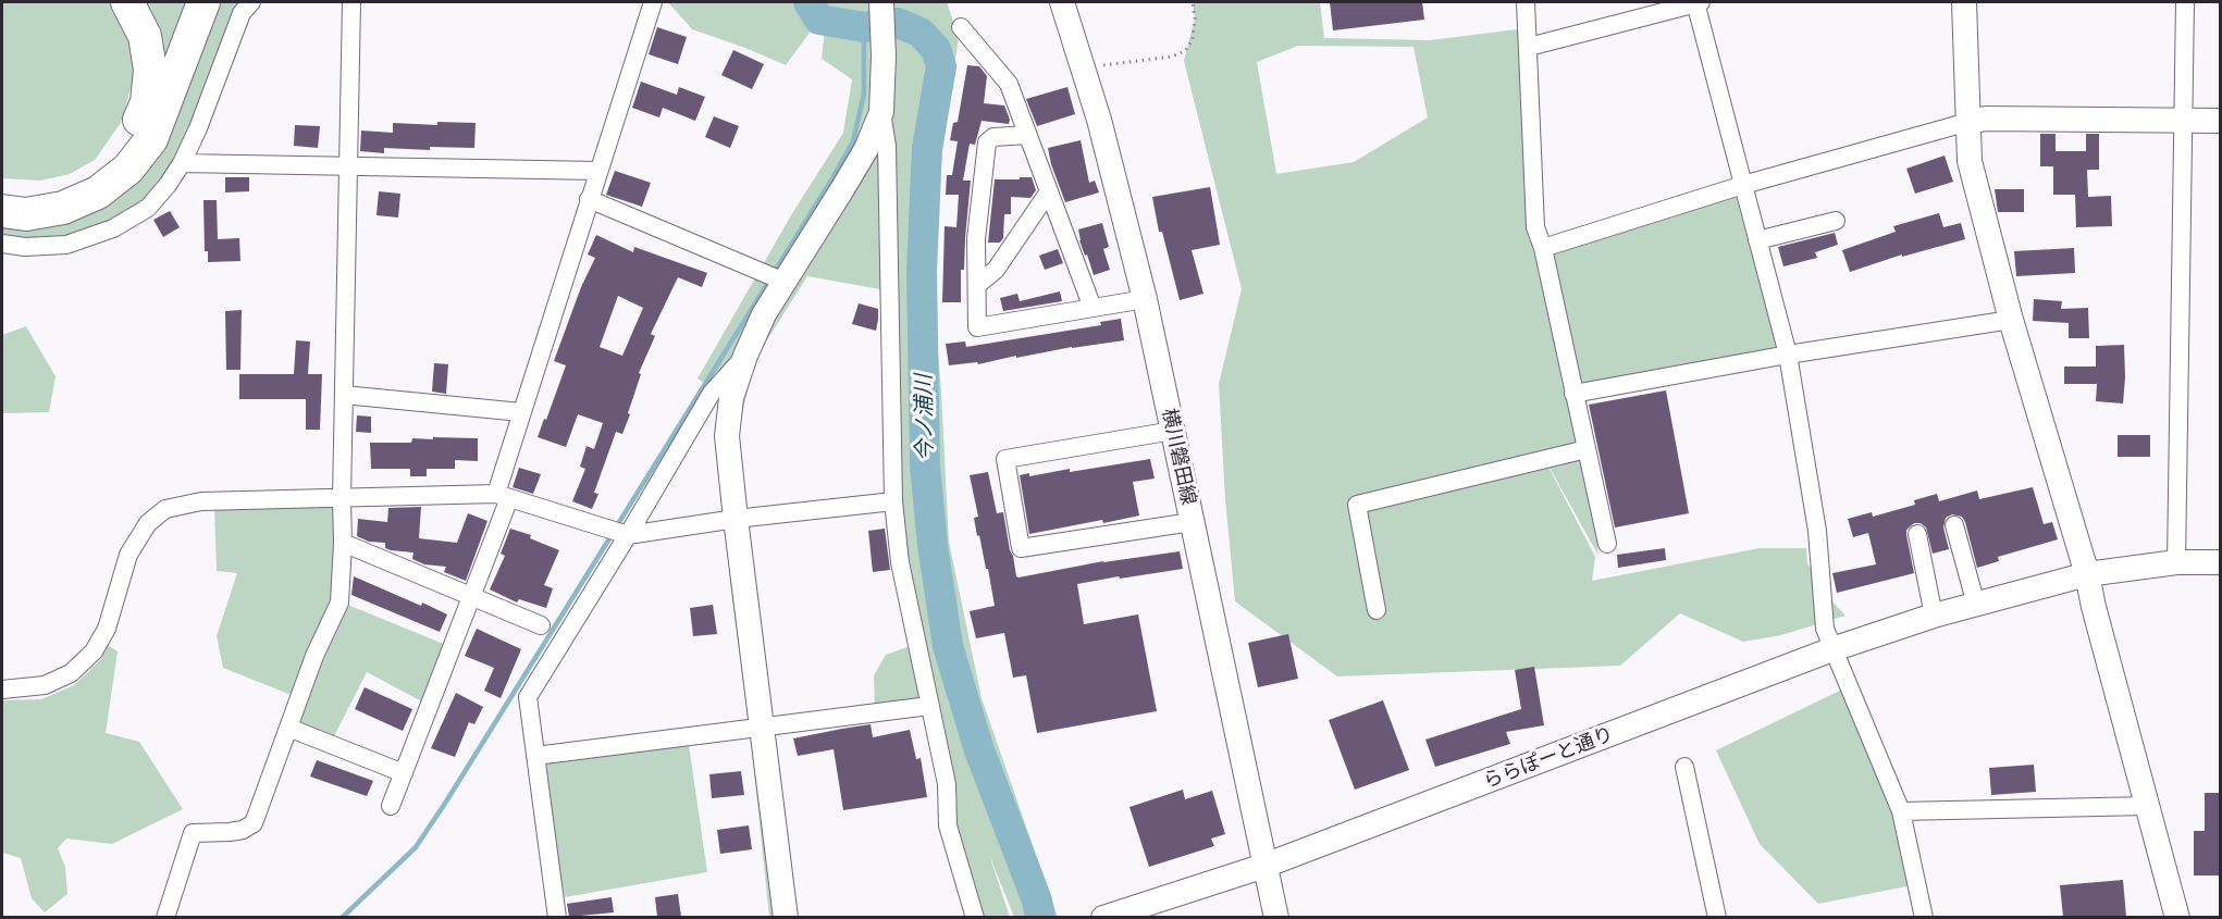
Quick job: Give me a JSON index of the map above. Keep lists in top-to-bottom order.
{
  "streets": {
    "street": ["横川磐田線", "ららぽーと通り"]
  },
  "crossings": [
    ["横川磐田線", "ららぽーと通り"]
  ],
  "water": ["今ノ浦川"]
}
